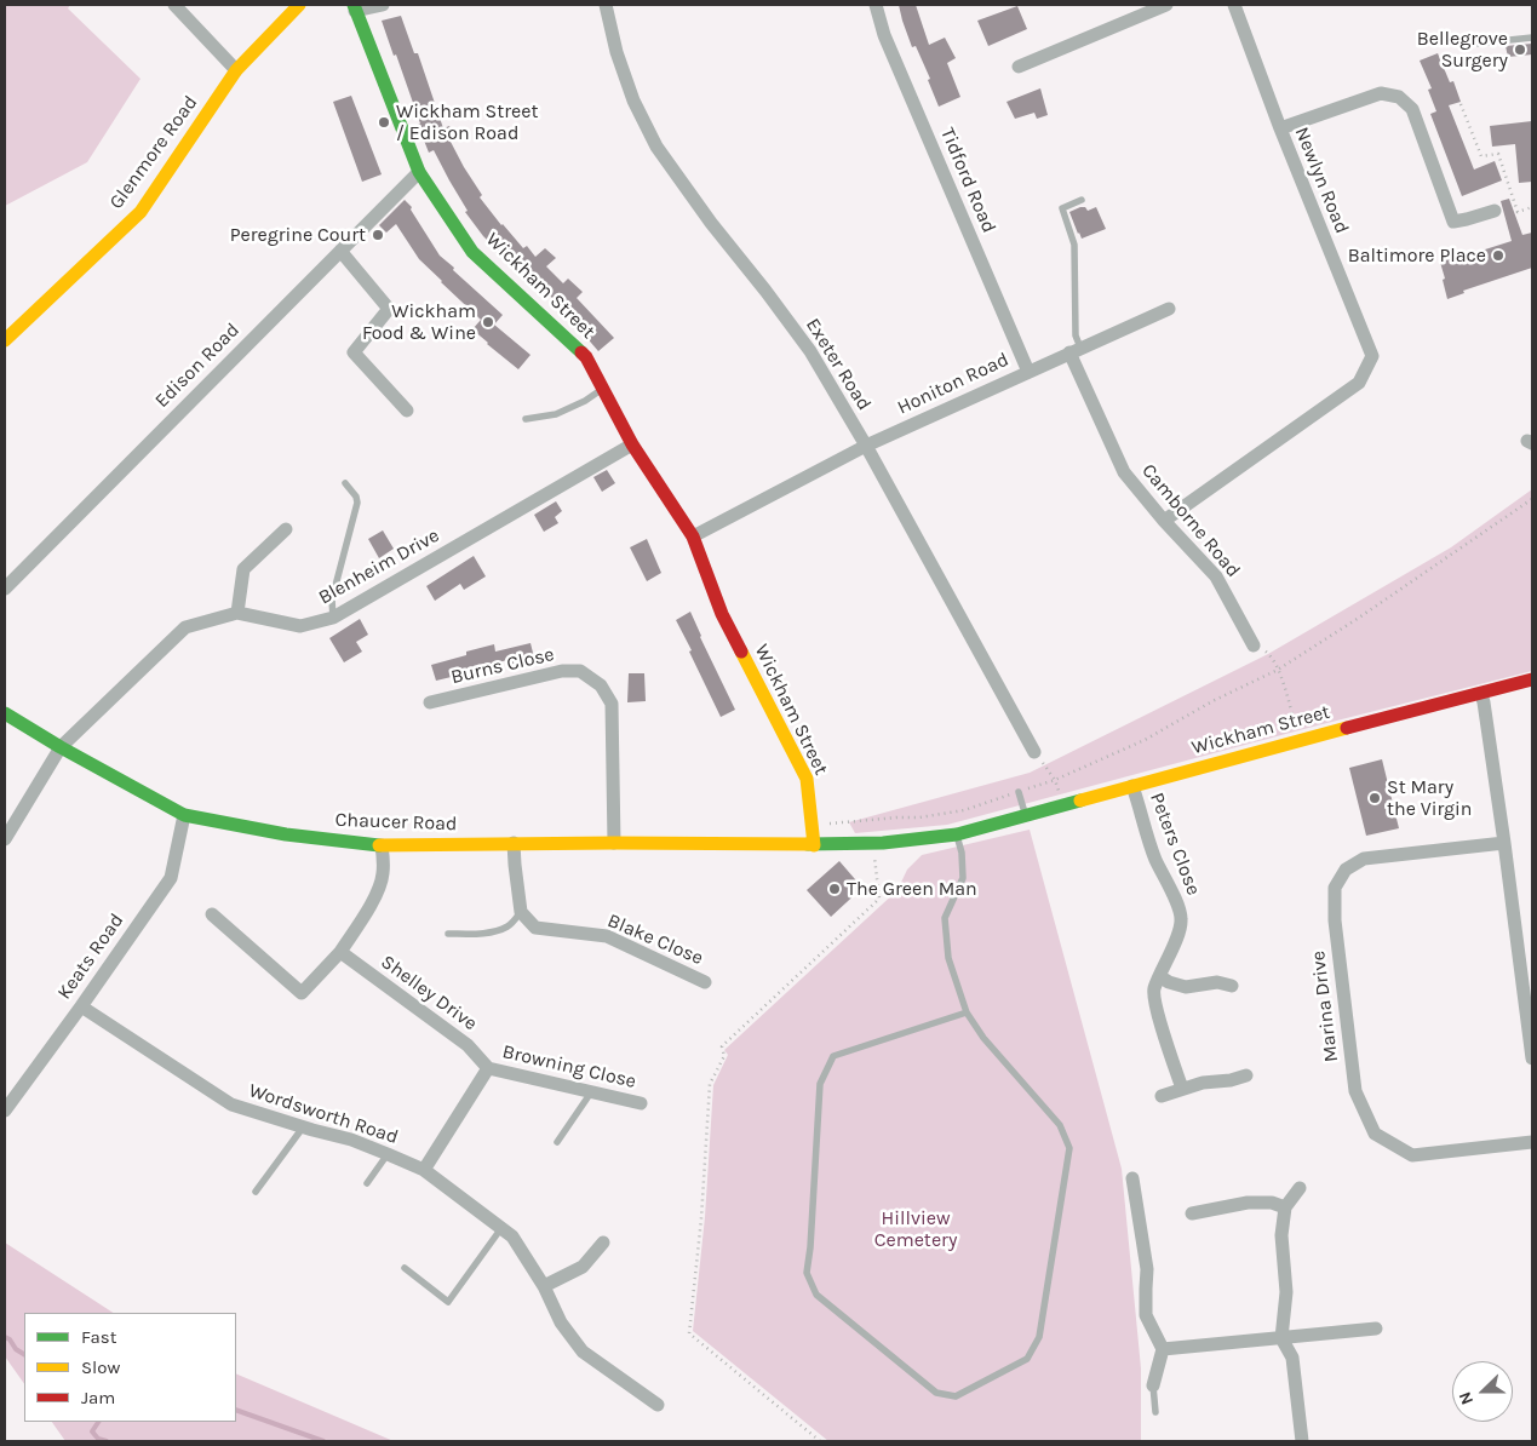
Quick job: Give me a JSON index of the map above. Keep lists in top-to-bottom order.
{
  "streets": {
    "street": [
      "Glenmore Road",
      "Tidford Road",
      "Newlyn Road",
      "Wickham Street",
      "Exeter Road",
      "Edison Road",
      "Honiton Road",
      "Camborne Road",
      "Blenheim Drive",
      "Burns Close",
      "Chaucer Road",
      "Peters Close",
      "Blake Close",
      "Keats Road",
      "Shelley Drive",
      "Marina Drive",
      "Browning Close",
      "Wordsworth Road"
    ]
  },
  "crossings": [
    ["Tidford Road", "Honiton Road"],
    ["Newlyn Road", "Camborne Road"],
    ["Wickham Street", "Edison Road"],
    ["Wickham Street", "Honiton Road"],
    ["Wickham Street", "Blenheim Drive"],
    ["Wickham Street", "Chaucer Road"],
    ["Wickham Street", "Peters Close"],
    ["Exeter Road", "Honiton Road"],
    ["Honiton Road", "Camborne Road"],
    ["Blenheim Drive", "Chaucer Road"],
    ["Burns Close", "Chaucer Road"],
    ["Chaucer Road", "Keats Road"],
    ["Keats Road", "Wordsworth Road"],
    ["Shelley Drive", "Browning Close"]
  ],
  "parks": ["Hillview Cemetery"],
  "places": [
    "Bellegrove Surgery",
    "Wickham Street / Edison Road",
    "Peregrine Court",
    "Baltimore Place",
    "Wickham Food & Wine",
    "St Mary the Virgin",
    "The Green Man"
  ],
  "legend": ["Fast", "Slow", "Jam"],
  "north": "left"
}
